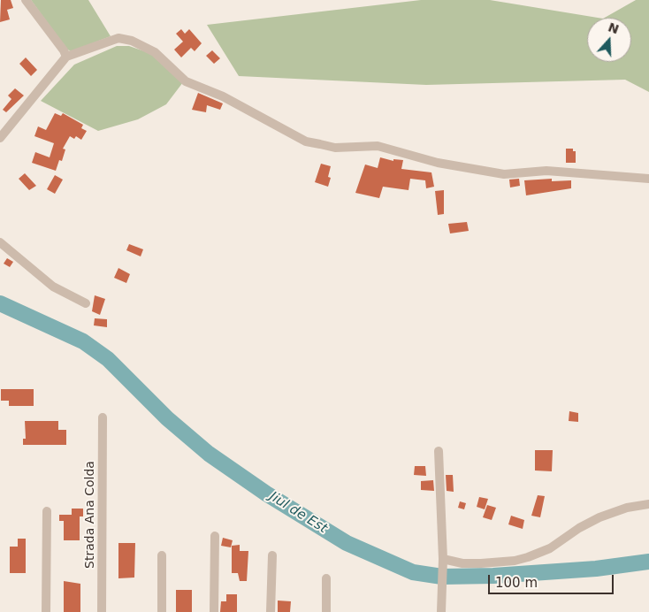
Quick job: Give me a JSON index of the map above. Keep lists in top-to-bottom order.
{
  "streets": {
    "street": ["Strada Ana Colda"]
  },
  "water": ["Jiul de Est"],
  "scale_bar": "100 m",
  "north": "top"
}
